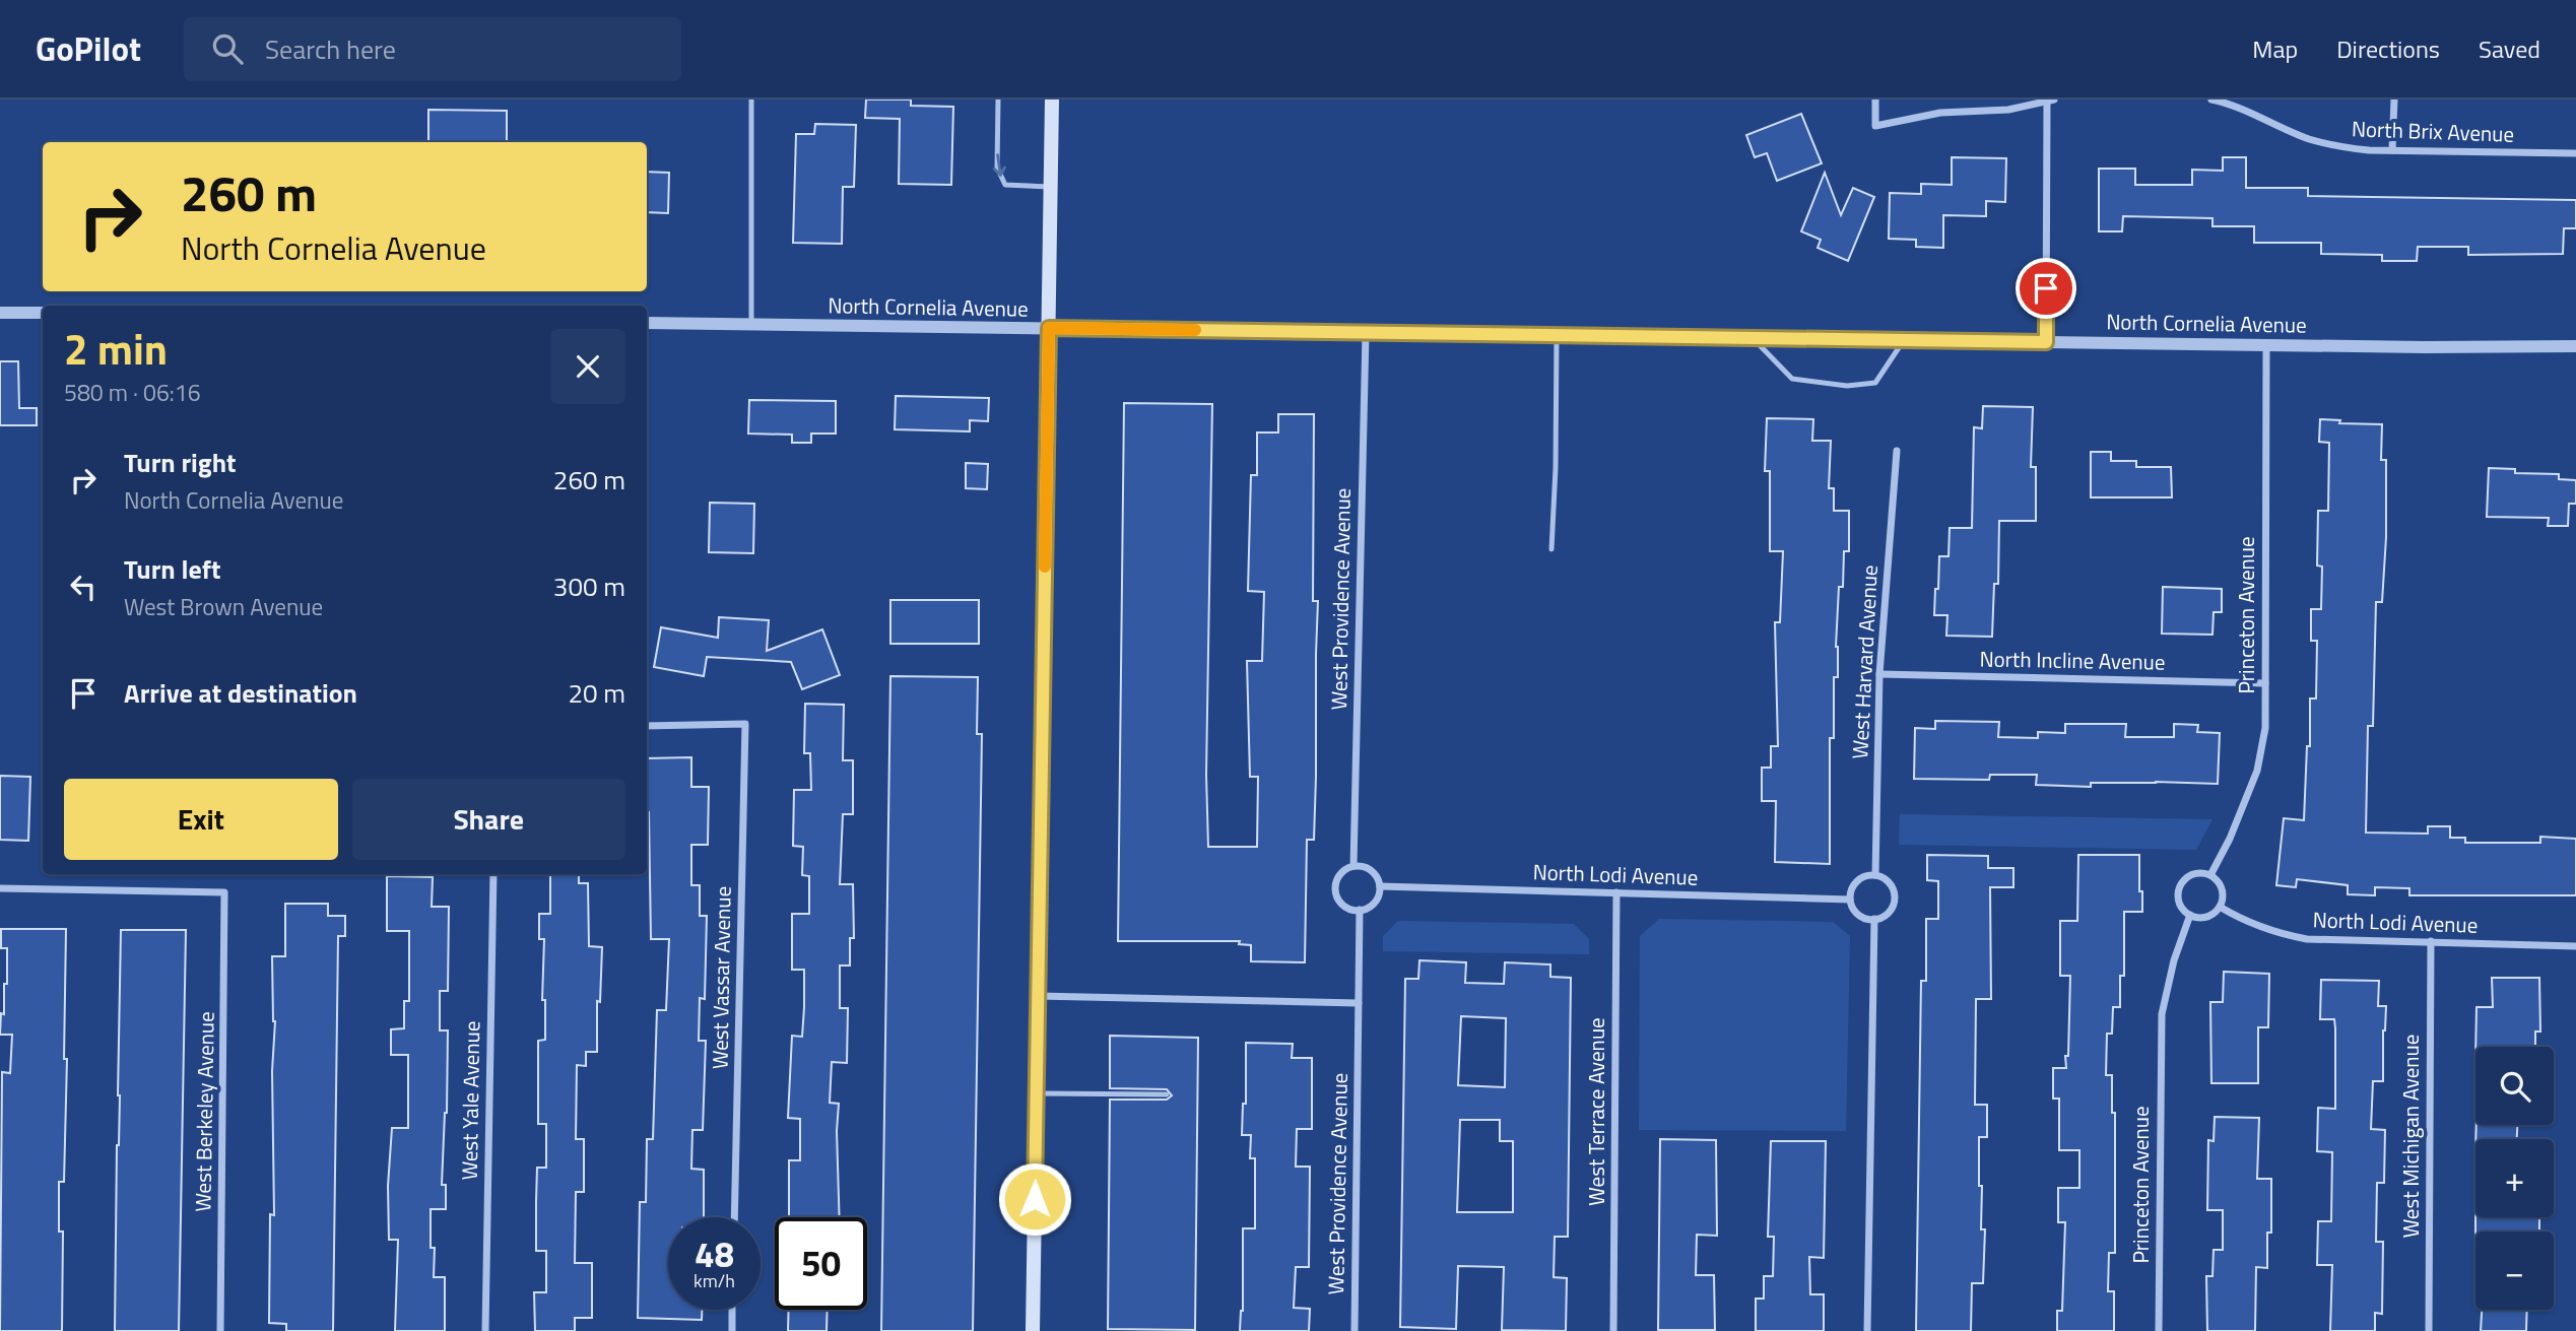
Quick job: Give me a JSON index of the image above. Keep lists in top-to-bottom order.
{
  "streets": {
    "street": [
      "North Brix Avenue",
      "North Cornelia Avenue",
      "West Providence Avenue",
      "Princeton Avenue",
      "North Incline Avenue",
      "West Harvard Avenue",
      "North Lodi Avenue",
      "West Vassar Avenue",
      "West Yale Avenue",
      "West Berkeley Avenue",
      "West Terrace Avenue",
      "West Michigan Avenue"
    ]
  },
  "crossings": [
    ["North Cornelia Avenue", "West Providence Avenue"],
    ["North Cornelia Avenue", "Princeton Avenue"],
    ["West Providence Avenue", "North Lodi Avenue"],
    ["Princeton Avenue", "North Incline Avenue"],
    ["Princeton Avenue", "North Lodi Avenue"],
    ["North Incline Avenue", "West Harvard Avenue"],
    ["West Harvard Avenue", "North Lodi Avenue"],
    ["North Lodi Avenue", "West Terrace Avenue"],
    ["North Lodi Avenue", "West Michigan Avenue"]
  ],
  "page": {
    "header": "GoPilot",
    "search": "Search here",
    "nav": ["Map", "Directions", "Saved"],
    "turn": ["260 m", "North Cornelia Avenue"],
    "heading": ["2 min", "580 m · 06:16"],
    "list": [
      {
        "name": "Turn right",
        "note": "North Cornelia Avenue",
        "value": "260 m"
      },
      {
        "name": "Turn left",
        "note": "West Brown Avenue",
        "value": "300 m"
      },
      {
        "name": "Arrive at destination",
        "value": "20 m"
      }
    ],
    "buttons": ["Exit", "Share"],
    "map_buttons": ["+", "−"],
    "speed": "48 km/h",
    "limit": "50"
  }
}
